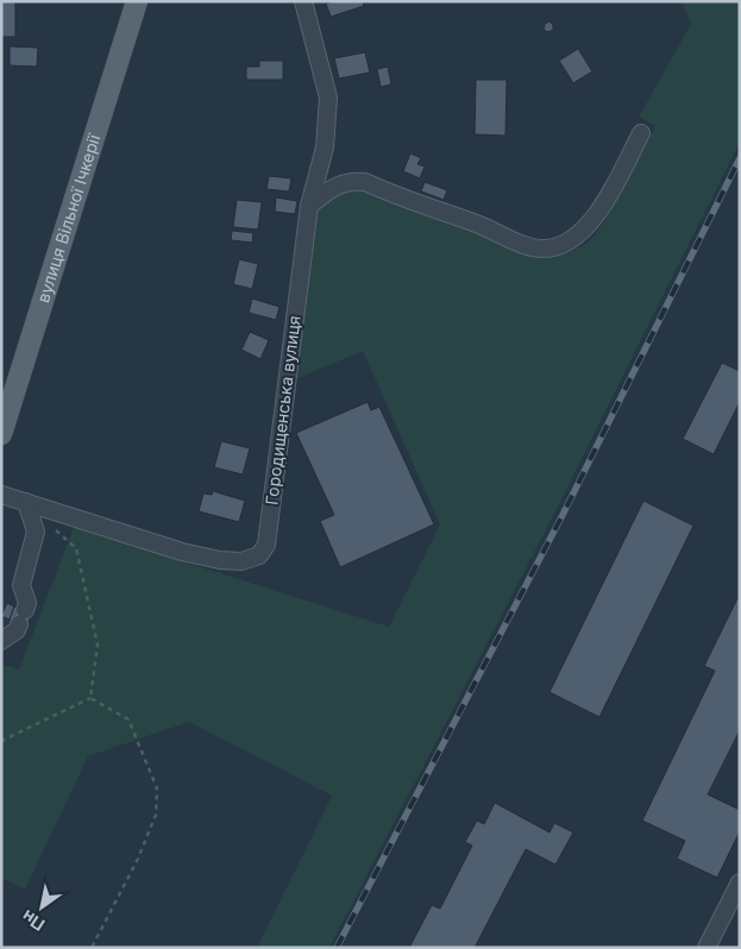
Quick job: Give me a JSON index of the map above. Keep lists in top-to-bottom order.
{
  "streets": {
    "main road": ["вулиця Вільної Ічкерії"],
    "street": ["Городищенська вулиця"]
  },
  "north": "bottom left"
}
